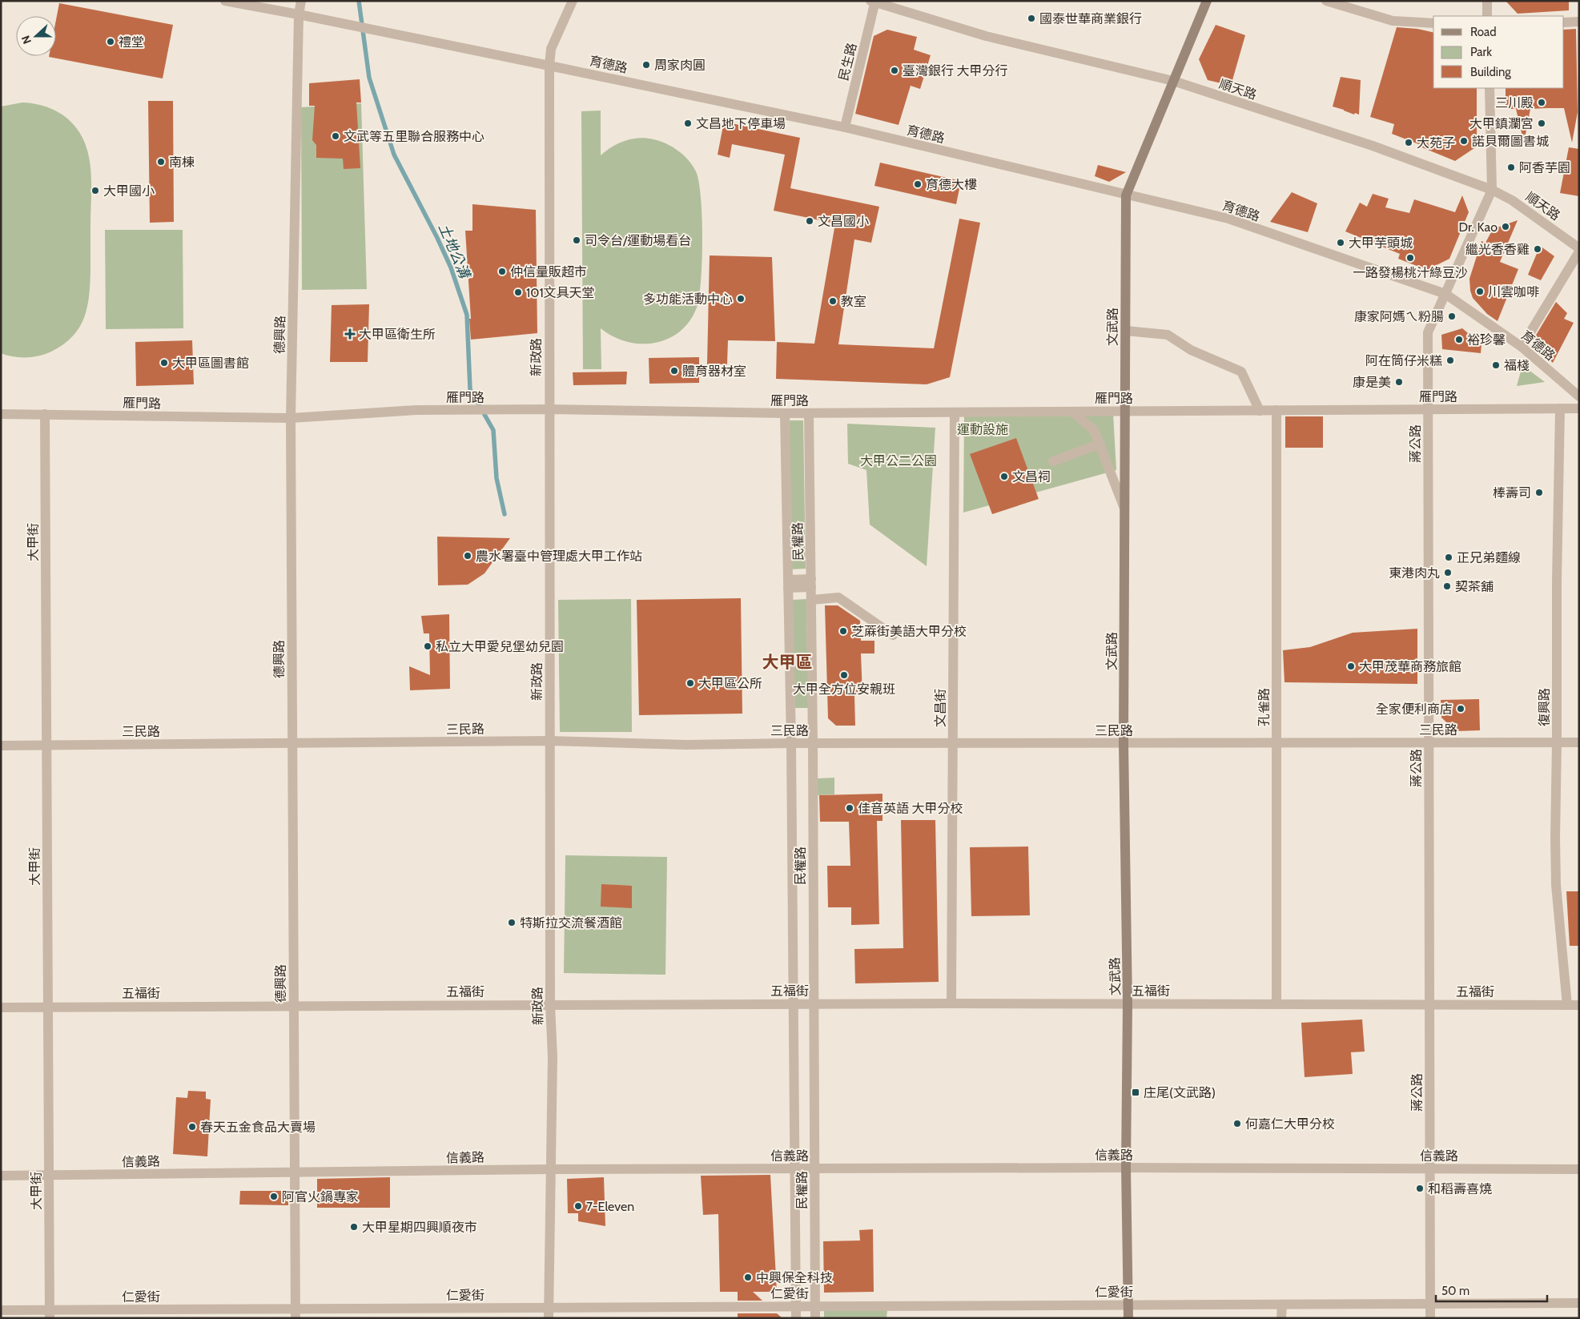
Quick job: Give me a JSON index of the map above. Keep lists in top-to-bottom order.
{
  "streets": {
    "main road": ["文武路"],
    "street": [
      "民生路",
      "育德路",
      "順天路",
      "德興路",
      "新政路",
      "雁門路",
      "蔣公路",
      "民權路",
      "大甲街",
      "孔雀路",
      "復興路",
      "文昌街",
      "三民路",
      "五福街",
      "信義路",
      "仁愛街"
    ]
  },
  "crossings": [
    ["民生路", "育德路"],
    ["民生路", "順天路"],
    ["育德路", "文武路"],
    ["育德路", "德興路"],
    ["育德路", "新政路"],
    ["育德路", "蔣公路"],
    ["順天路", "文武路"],
    ["順天路", "蔣公路"],
    ["文武路", "雁門路"],
    ["文武路", "三民路"],
    ["文武路", "五福街"],
    ["文武路", "信義路"],
    ["文武路", "仁愛街"],
    ["德興路", "雁門路"],
    ["德興路", "三民路"],
    ["德興路", "五福街"],
    ["德興路", "信義路"],
    ["德興路", "仁愛街"],
    ["新政路", "雁門路"],
    ["新政路", "三民路"],
    ["新政路", "五福街"],
    ["新政路", "信義路"],
    ["新政路", "仁愛街"],
    ["雁門路", "蔣公路"],
    ["雁門路", "民權路"],
    ["雁門路", "大甲街"],
    ["雁門路", "孔雀路"],
    ["雁門路", "復興路"],
    ["雁門路", "文昌街"],
    ["蔣公路", "三民路"],
    ["蔣公路", "五福街"],
    ["蔣公路", "信義路"],
    ["蔣公路", "仁愛街"],
    ["民權路", "三民路"],
    ["民權路", "五福街"],
    ["民權路", "信義路"],
    ["民權路", "仁愛街"],
    ["大甲街", "三民路"],
    ["大甲街", "五福街"],
    ["大甲街", "信義路"],
    ["大甲街", "仁愛街"],
    ["孔雀路", "三民路"],
    ["孔雀路", "五福街"],
    ["復興路", "三民路"],
    ["復興路", "五福街"],
    ["文昌街", "三民路"],
    ["文昌街", "五福街"]
  ],
  "districts": ["大甲區"],
  "water": ["土地公溝"],
  "parks": ["運動設施", "大甲公二公園"],
  "places": {
    "other": [
      "國泰世華商業銀行",
      "禮堂",
      "周家肉圓",
      "臺灣銀行 大甲分行",
      "三川殿",
      "文昌地下停車場",
      "大甲鎮瀾宮",
      "文武等五里聯合服務中心",
      "諾貝爾圖書城",
      "大苑子",
      "南棟",
      "阿香芋園",
      "育德大樓",
      "大甲國小",
      "文昌國小",
      "Dr. Kao",
      "司令台/運動場看台",
      "大甲芋頭城",
      "繼光香香雞",
      "一路發楊桃汁綠豆沙",
      "仲信量販超市",
      "川雲咖啡",
      "101文具天堂",
      "多功能活動中心",
      "教室",
      "康家阿媽ㄟ粉腸",
      "裕珍馨",
      "阿在筒仔米糕",
      "大甲區圖書館",
      "福棧",
      "體育器材室",
      "康是美",
      "文昌祠",
      "棒壽司",
      "農水署臺中管理處大甲工作站",
      "正兄弟麵線",
      "東港肉丸",
      "契茶舖",
      "芝蔴街美語大甲分校",
      "私立大甲愛兒堡幼兒園",
      "大甲茂華商務旅館",
      "大甲全方位安親班",
      "大甲區公所",
      "全家便利商店",
      "佳音英語 大甲分校",
      "特斯拉交流餐酒館",
      "何嘉仁大甲分校",
      "春天五金食品大賣場",
      "和稻壽喜燒",
      "阿官火鍋專家",
      "7-Eleven",
      "大甲星期四興順夜市",
      "中興保全科技"
    ],
    "health": ["大甲區衛生所"],
    "transit": ["庄尾(文武路)"]
  },
  "legend": ["Road", "Park", "Building"],
  "scale_bar": "50 m",
  "north": "left"
}
